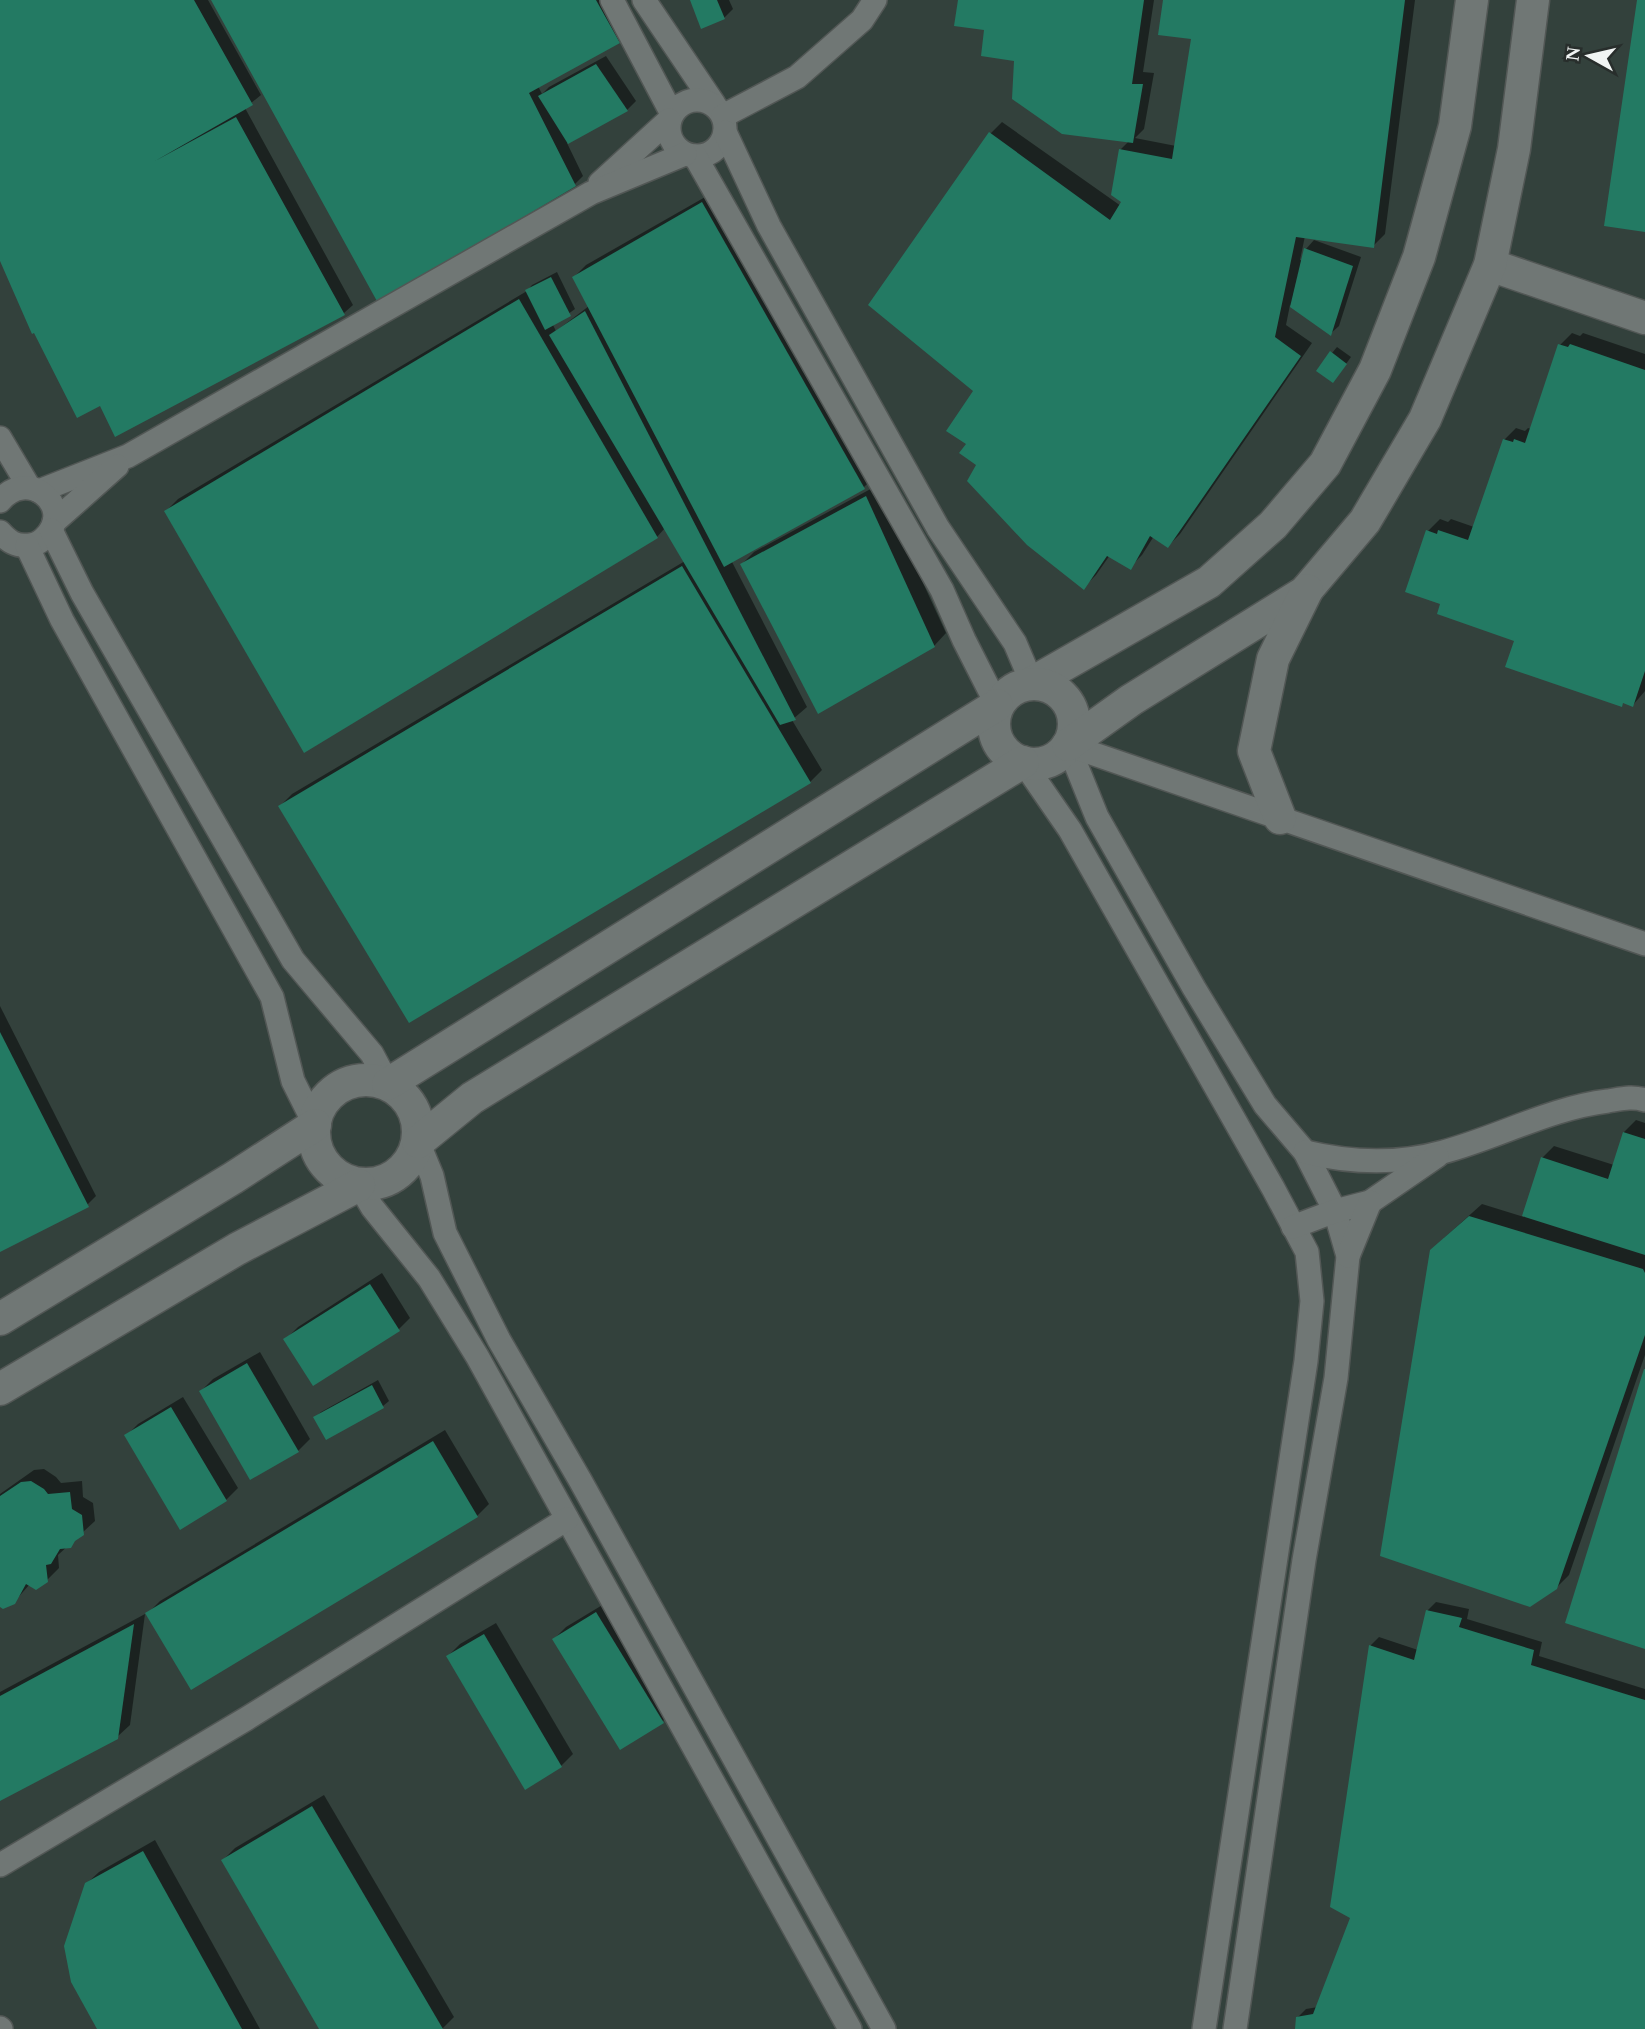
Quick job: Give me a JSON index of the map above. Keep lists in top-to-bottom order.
{
  "north": "left"
}
